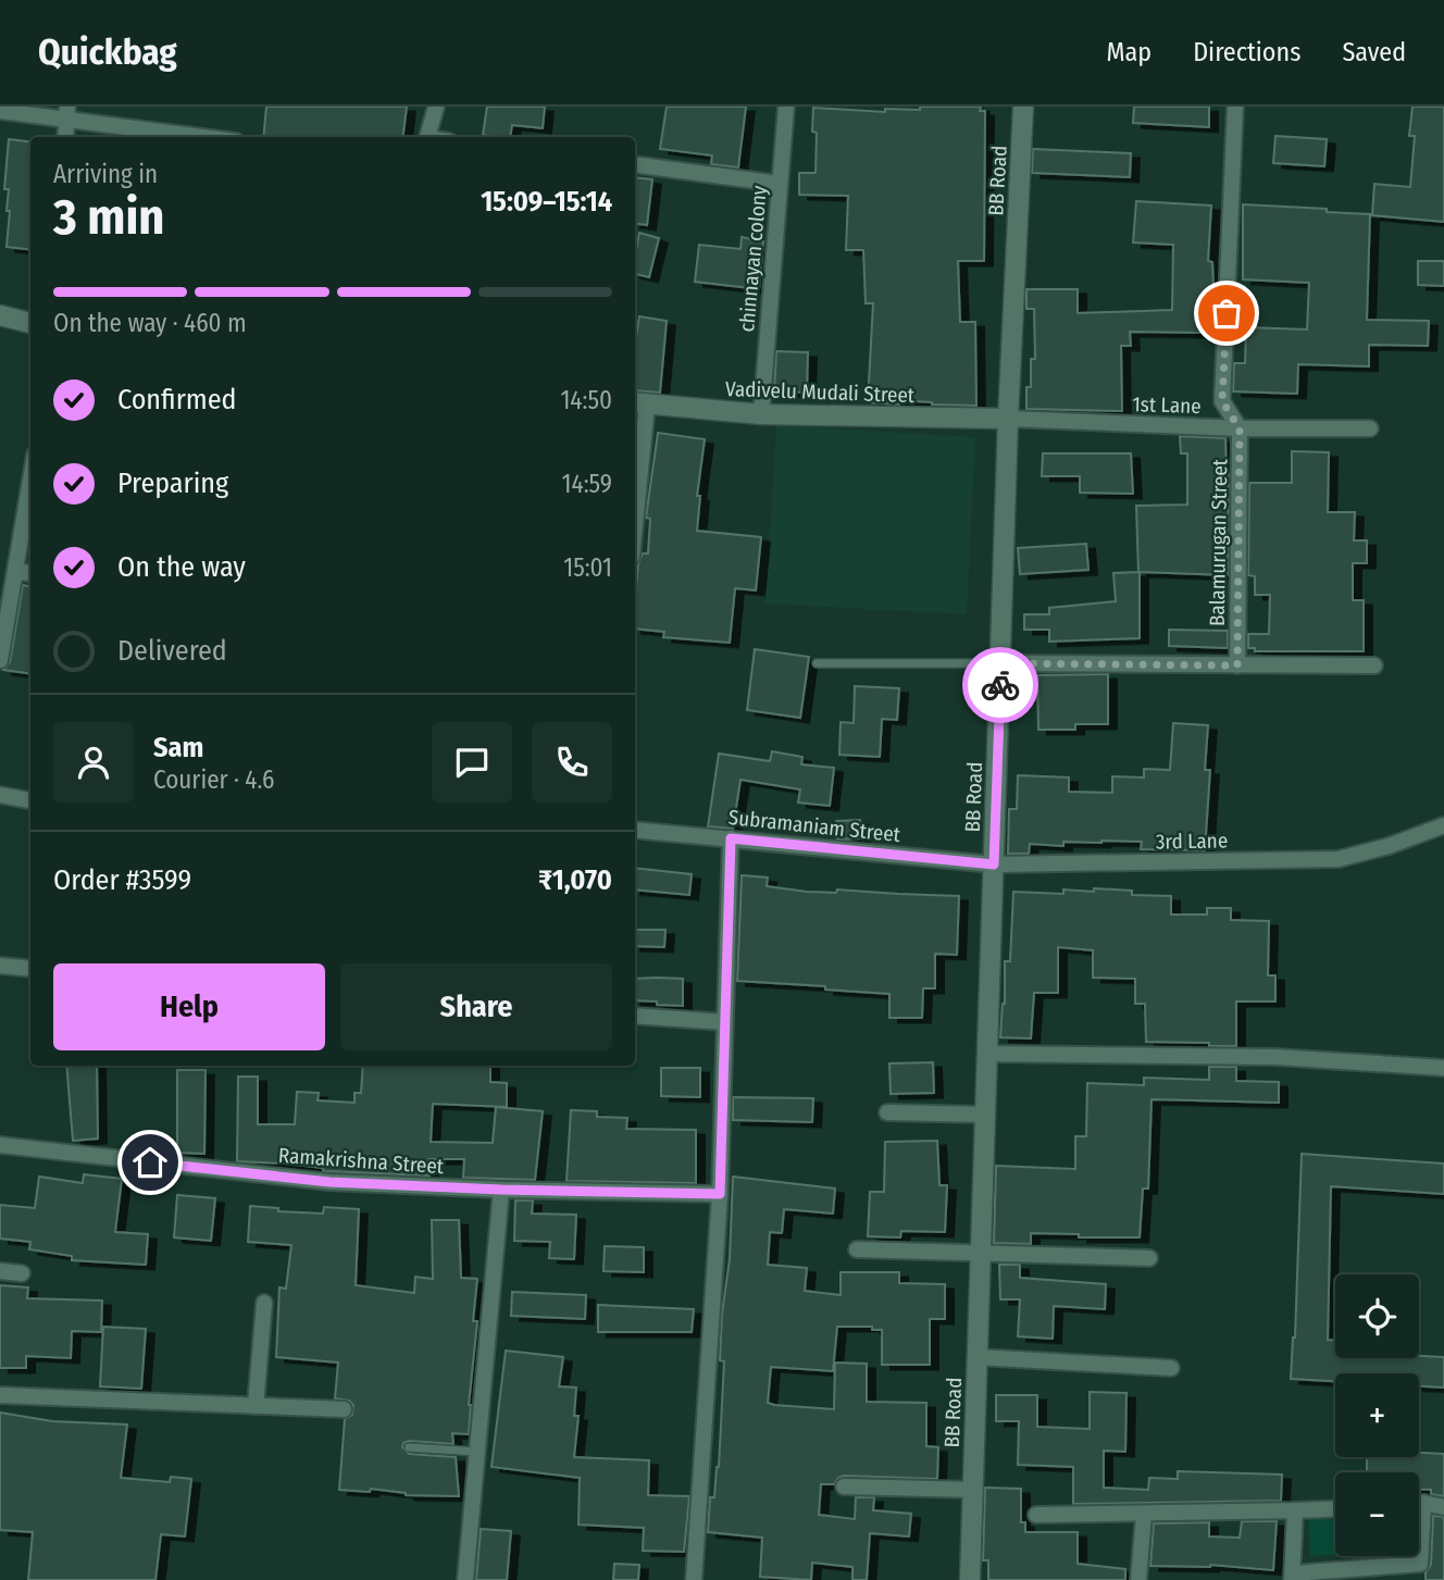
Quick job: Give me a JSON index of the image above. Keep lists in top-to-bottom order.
{
  "streets": {
    "street": [
      "BB Road",
      "chinnayan colony",
      "Vadivelu Mudali Street",
      "1st Lane",
      "Balamurugan Street",
      "Subramaniam Street",
      "3rd Lane",
      "Ramakrishna Street"
    ]
  },
  "crossings": [
    ["BB Road", "Vadivelu Mudali Street"],
    ["BB Road", "1st Lane"],
    ["BB Road", "Subramaniam Street"],
    ["BB Road", "3rd Lane"],
    ["chinnayan colony", "Vadivelu Mudali Street"],
    ["Vadivelu Mudali Street", "1st Lane"],
    ["1st Lane", "Balamurugan Street"],
    ["Subramaniam Street", "3rd Lane"]
  ],
  "page": {
    "header": "Quickbag",
    "nav": ["Map", "Directions", "Saved"],
    "heading": ["3 min", "Arriving in", "15:09–15:14"],
    "panel": [
      "Sam",
      "Courier · 4.6",
      "Order #3599",
      "₹1,070"
    ],
    "bar": "On the way · 460 m",
    "list": [
      ["Confirmed", "14:50"],
      ["Preparing", "14:59"],
      ["On the way", "15:01"],
      "Delivered"
    ],
    "buttons": ["Help", "Share"],
    "map_buttons": ["+", "−"]
  }
}
